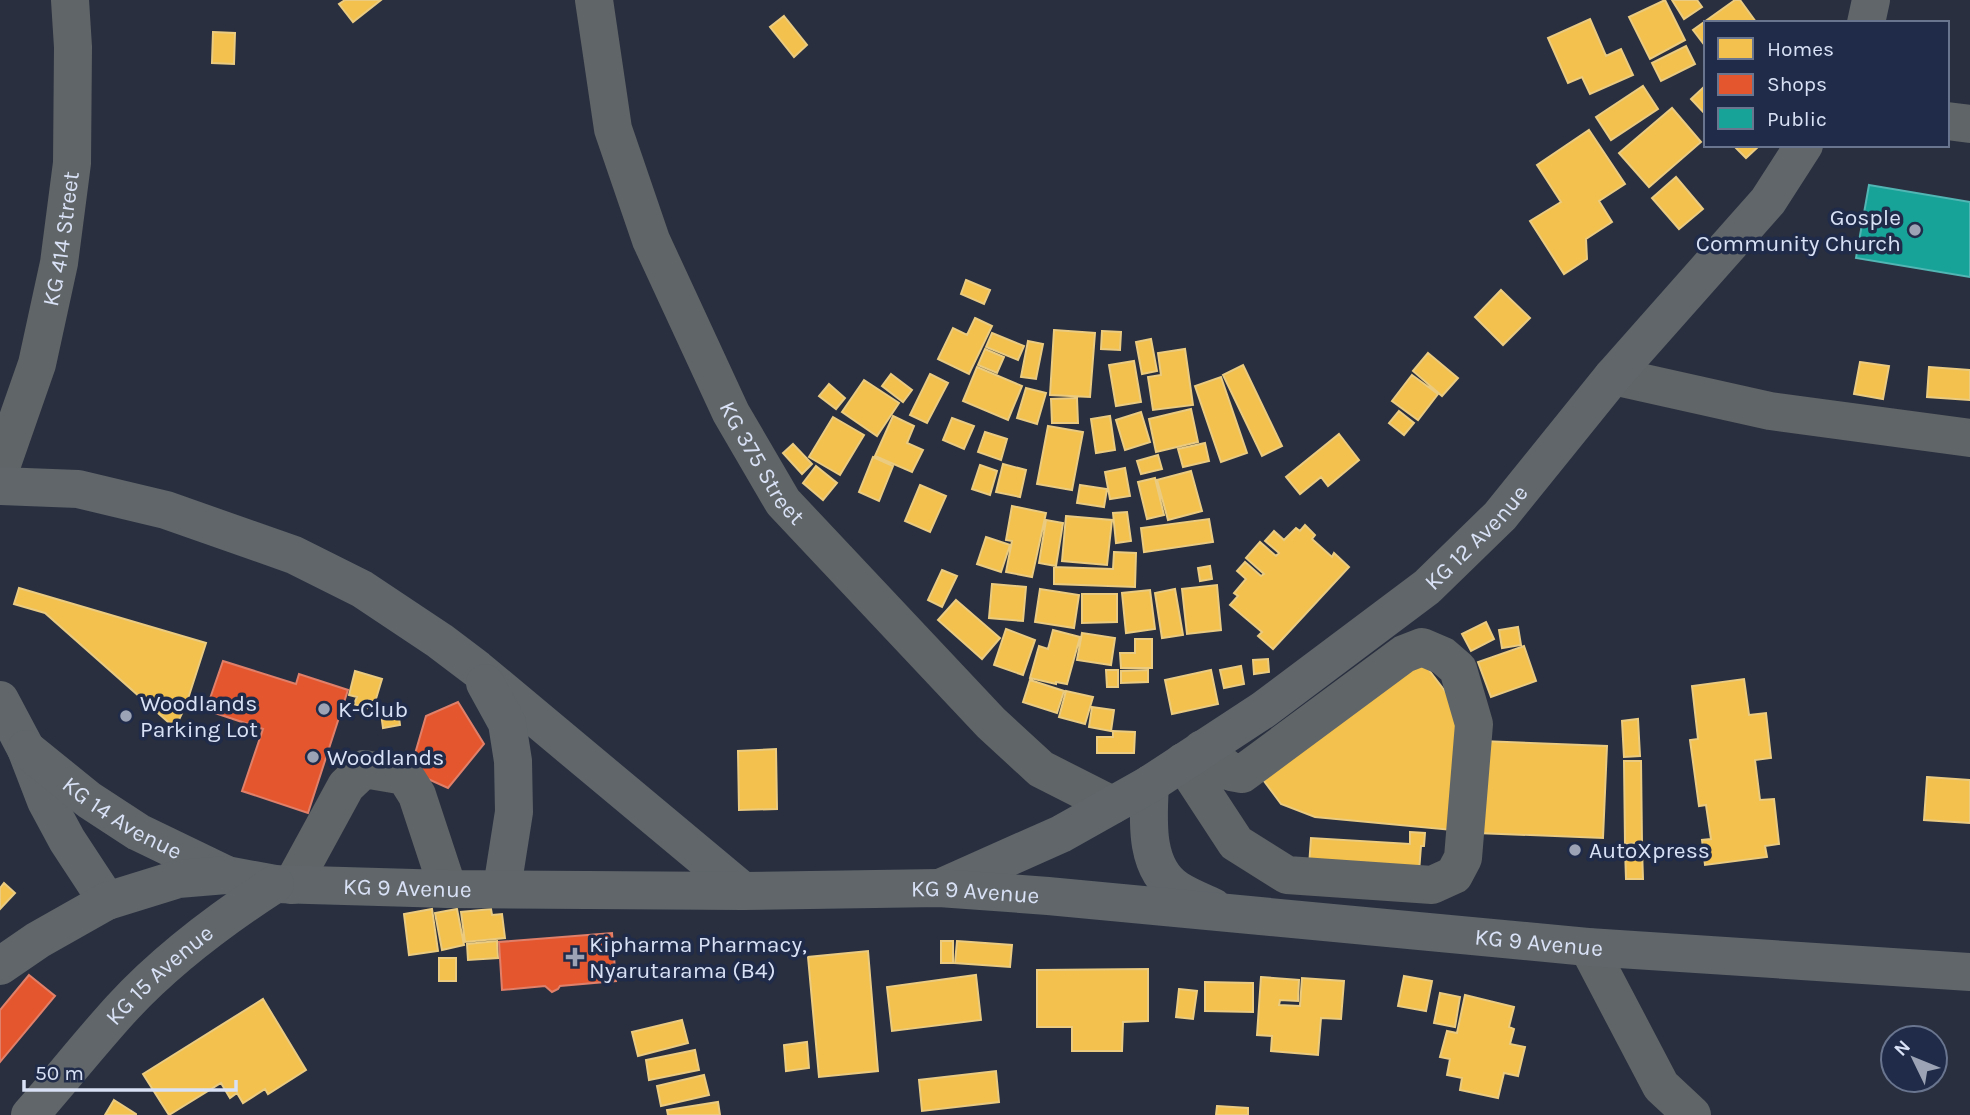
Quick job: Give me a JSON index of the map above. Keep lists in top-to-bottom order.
{
  "streets": {
    "main road": [
      "KG 12 Avenue",
      "KG 14 Avenue",
      "KG 9 Avenue",
      "KG 15 Avenue"
    ],
    "street": ["KG 414 Street", "KG 375 Street"]
  },
  "crossings": [
    ["KG 375 Street", "KG 12 Avenue"],
    ["KG 12 Avenue", "KG 9 Avenue"],
    ["KG 14 Avenue", "KG 9 Avenue"],
    ["KG 9 Avenue", "KG 15 Avenue"]
  ],
  "places": {
    "other": [
      "Gosple Community Church",
      "K-Club",
      "Woodlands Parking Lot",
      "Woodlands",
      "AutoXpress"
    ],
    "health": ["Kipharma Pharmacy, Nyarutarama (B4)"]
  },
  "legend": ["Homes", "Shops", "Public"],
  "scale_bar": "50 m",
  "north": "top left"
}
